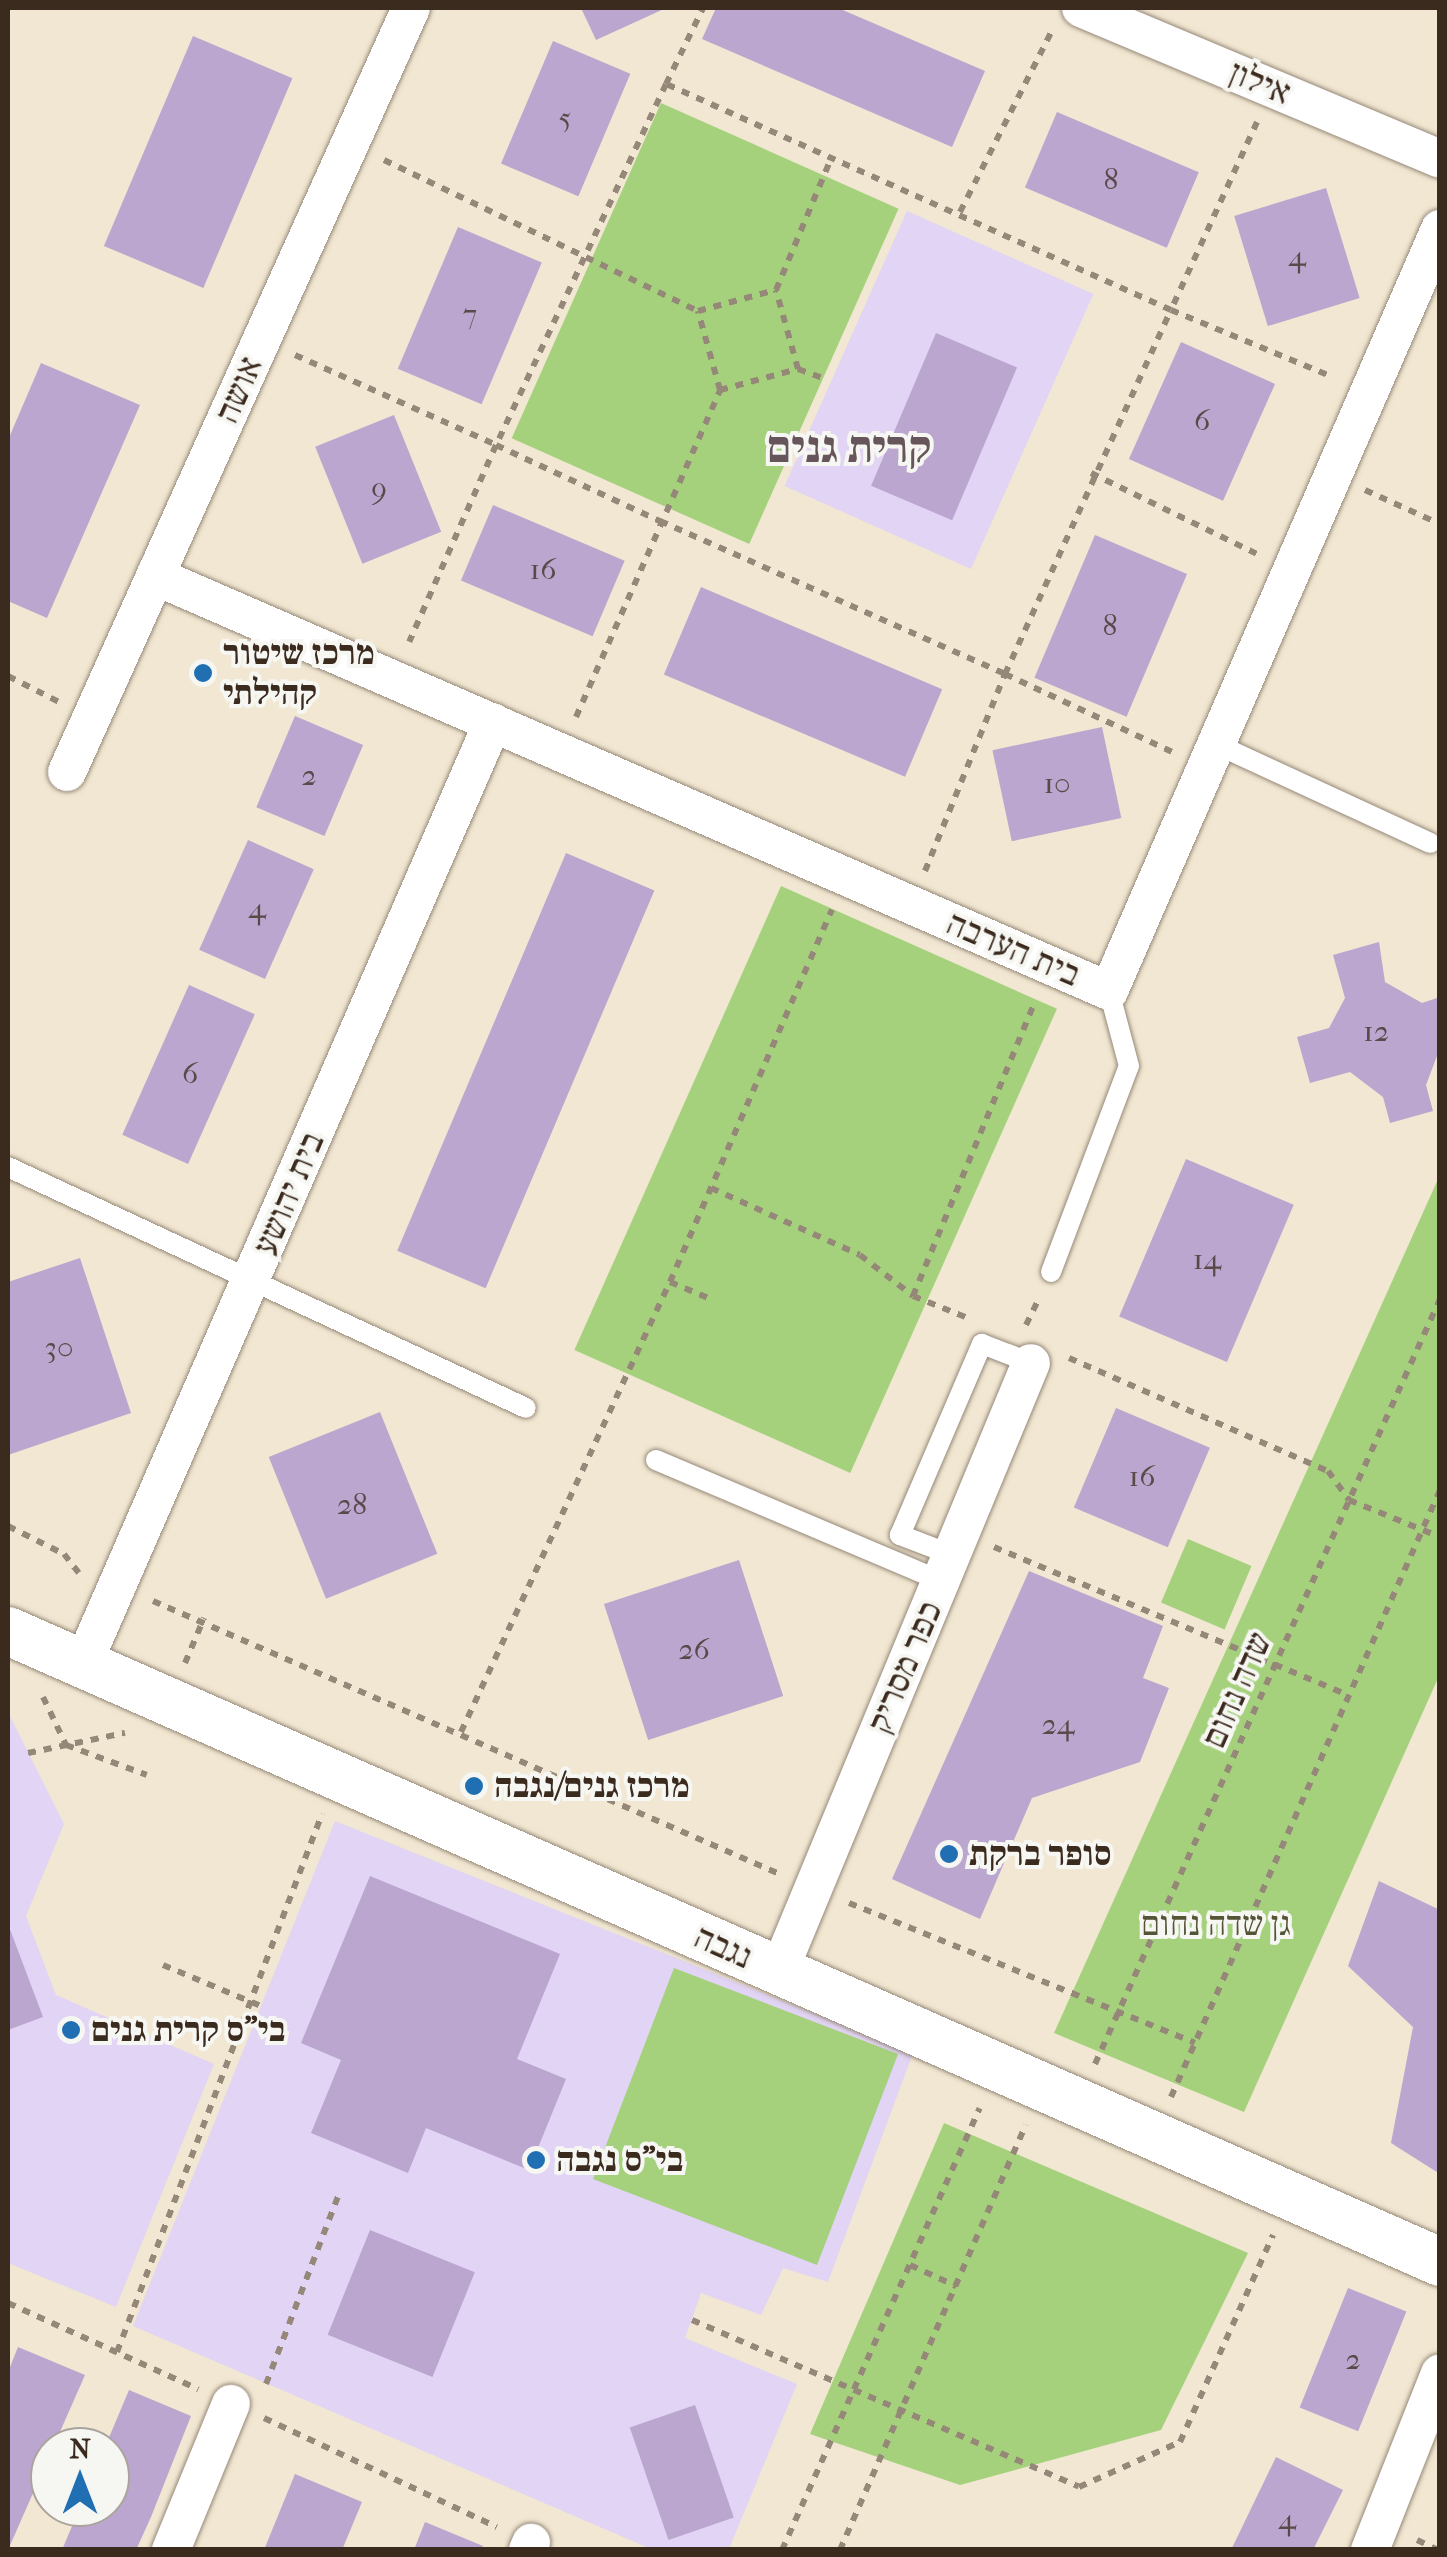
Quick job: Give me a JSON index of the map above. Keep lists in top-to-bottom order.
{
  "streets": {
    "street": [
      "אילון",
      "אושה",
      "בית הערבה",
      "בית יהושע",
      "כפר מסריק",
      "נגבה"
    ],
    "path": ["שדה נחום"]
  },
  "crossings": [
    ["אושה", "בית הערבה"],
    ["בית הערבה", "בית יהושע"],
    ["בית יהושע", "נגבה"],
    ["כפר מסריק", "נגבה"],
    ["שדה נחום", "נגבה"]
  ],
  "districts": ["קרית גנים"],
  "parks": ["גן שדה נחום"],
  "places": [
    "מרכז שיטור קהילתי",
    "מרכז גנים/נגבה",
    "סופר ברקת",
    "בי\"ס קרית גנים",
    "בי\"ס נגבה"
  ],
  "house_numbers": [
    "5",
    "8",
    "4",
    "7",
    "6",
    "9",
    "16",
    "8",
    "2",
    "10",
    "4",
    "12",
    "6",
    "14",
    "30",
    "16",
    "28",
    "26",
    "24",
    "2",
    "4"
  ],
  "north": "top"
}
